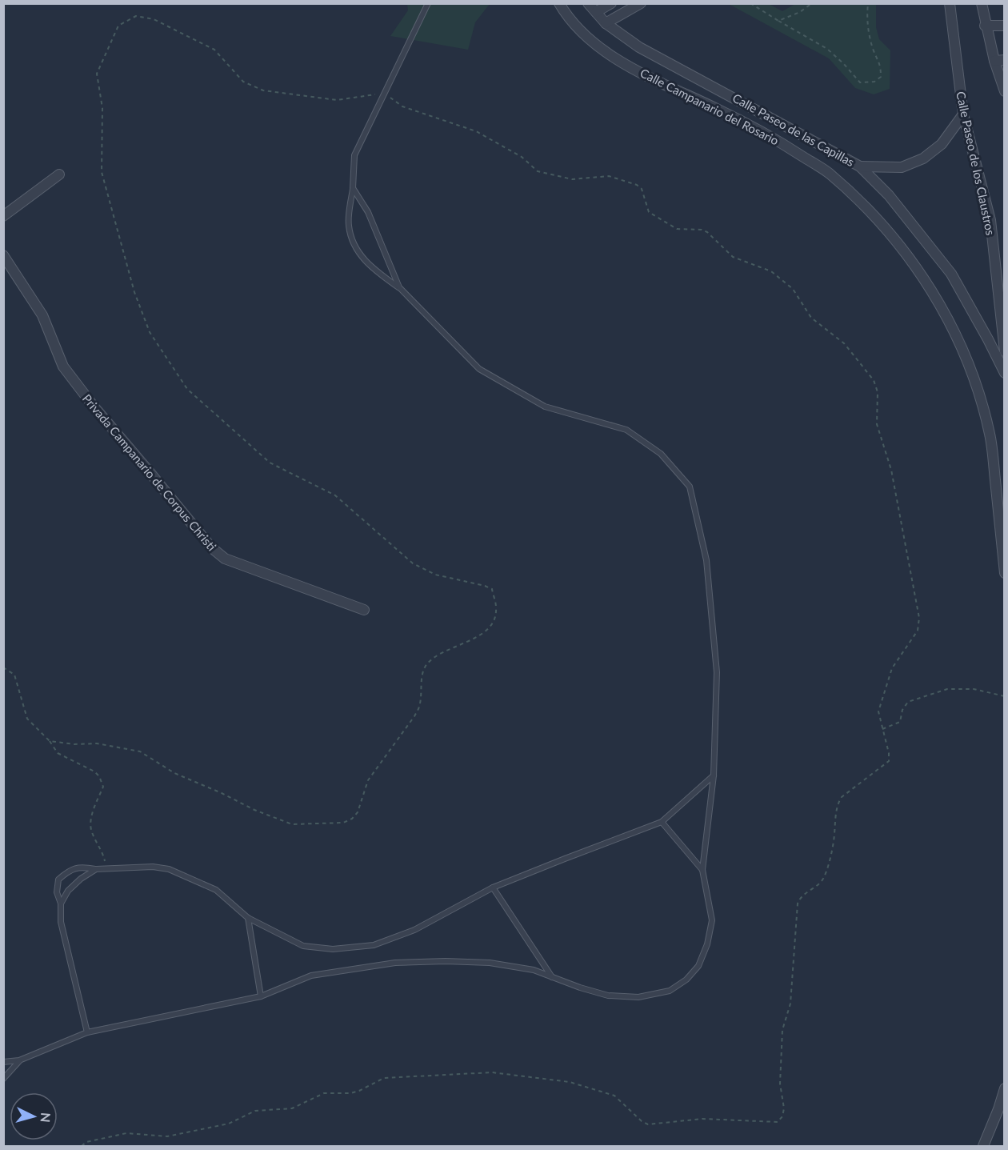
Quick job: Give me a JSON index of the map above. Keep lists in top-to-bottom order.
{
  "streets": {
    "street": [
      "Calle Campanario del Rosario",
      "Calle Paseo de las Capillas",
      "Calle Paseo de los Claustros",
      "Privada Campanario de Corpus Christi"
    ]
  },
  "north": "right"
}
